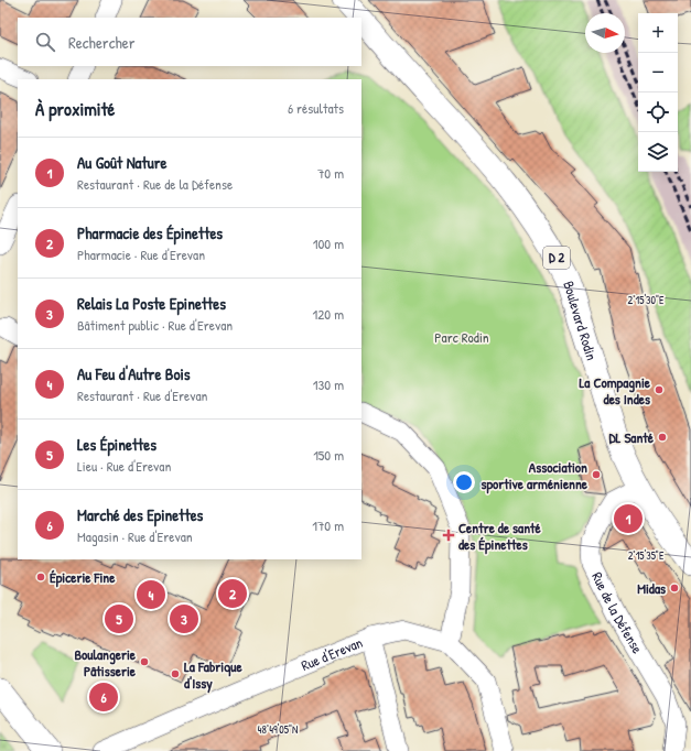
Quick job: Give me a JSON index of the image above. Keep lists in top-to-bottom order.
{
  "streets": {
    "main road": ["D 2", "Boulevard Rodin"],
    "street": ["Rue de la Défense", "Rue d'Erevan"]
  },
  "crossings": [
    ["Boulevard Rodin", "Rue de la Défense"]
  ],
  "parks": ["Parc Rodin"],
  "places": {
    "other": [
      "La Compagnie des Indes",
      "DL Santé",
      "Association sportive arménienne",
      "Épicerie Fine",
      "Midas",
      "Boulangerie Pâtisserie",
      "La Fabrique d'Issy"
    ],
    "health": ["Centre de santé des Épinettes"]
  },
  "north": "right",
  "page": {
    "map_buttons": ["+", "−"],
    "search": "Rechercher",
    "heading": ["À proximité", "6 résultats"],
    "list": [
      {
        "mark": "1",
        "name": "Au Goût Nature",
        "note": "Restaurant · Rue de la Défense",
        "value": "70 m"
      },
      {
        "mark": "2",
        "name": "Pharmacie des Épinettes",
        "note": "Pharmacie · Rue d'Erevan",
        "value": "100 m"
      },
      {
        "mark": "3",
        "name": "Relais La Poste Epinettes",
        "note": "Bâtiment public · Rue d'Erevan",
        "value": "120 m"
      },
      {
        "mark": "4",
        "name": "Au Feu d'Autre Bois",
        "note": "Restaurant · Rue d'Erevan",
        "value": "130 m"
      },
      {
        "mark": "5",
        "name": "Les Épinettes",
        "note": "Lieu · Rue d'Erevan",
        "value": "150 m"
      },
      {
        "mark": "6",
        "name": "Marché des Epinettes",
        "note": "Magasin · Rue d'Erevan",
        "value": "170 m"
      }
    ],
    "pins": [
      "1",
      "2",
      "4",
      "3",
      "5",
      "6"
    ]
  },
  "coordinates": ["2°15'30\"E", "2°15'35\"E", "48°49'05\"N"]
}
